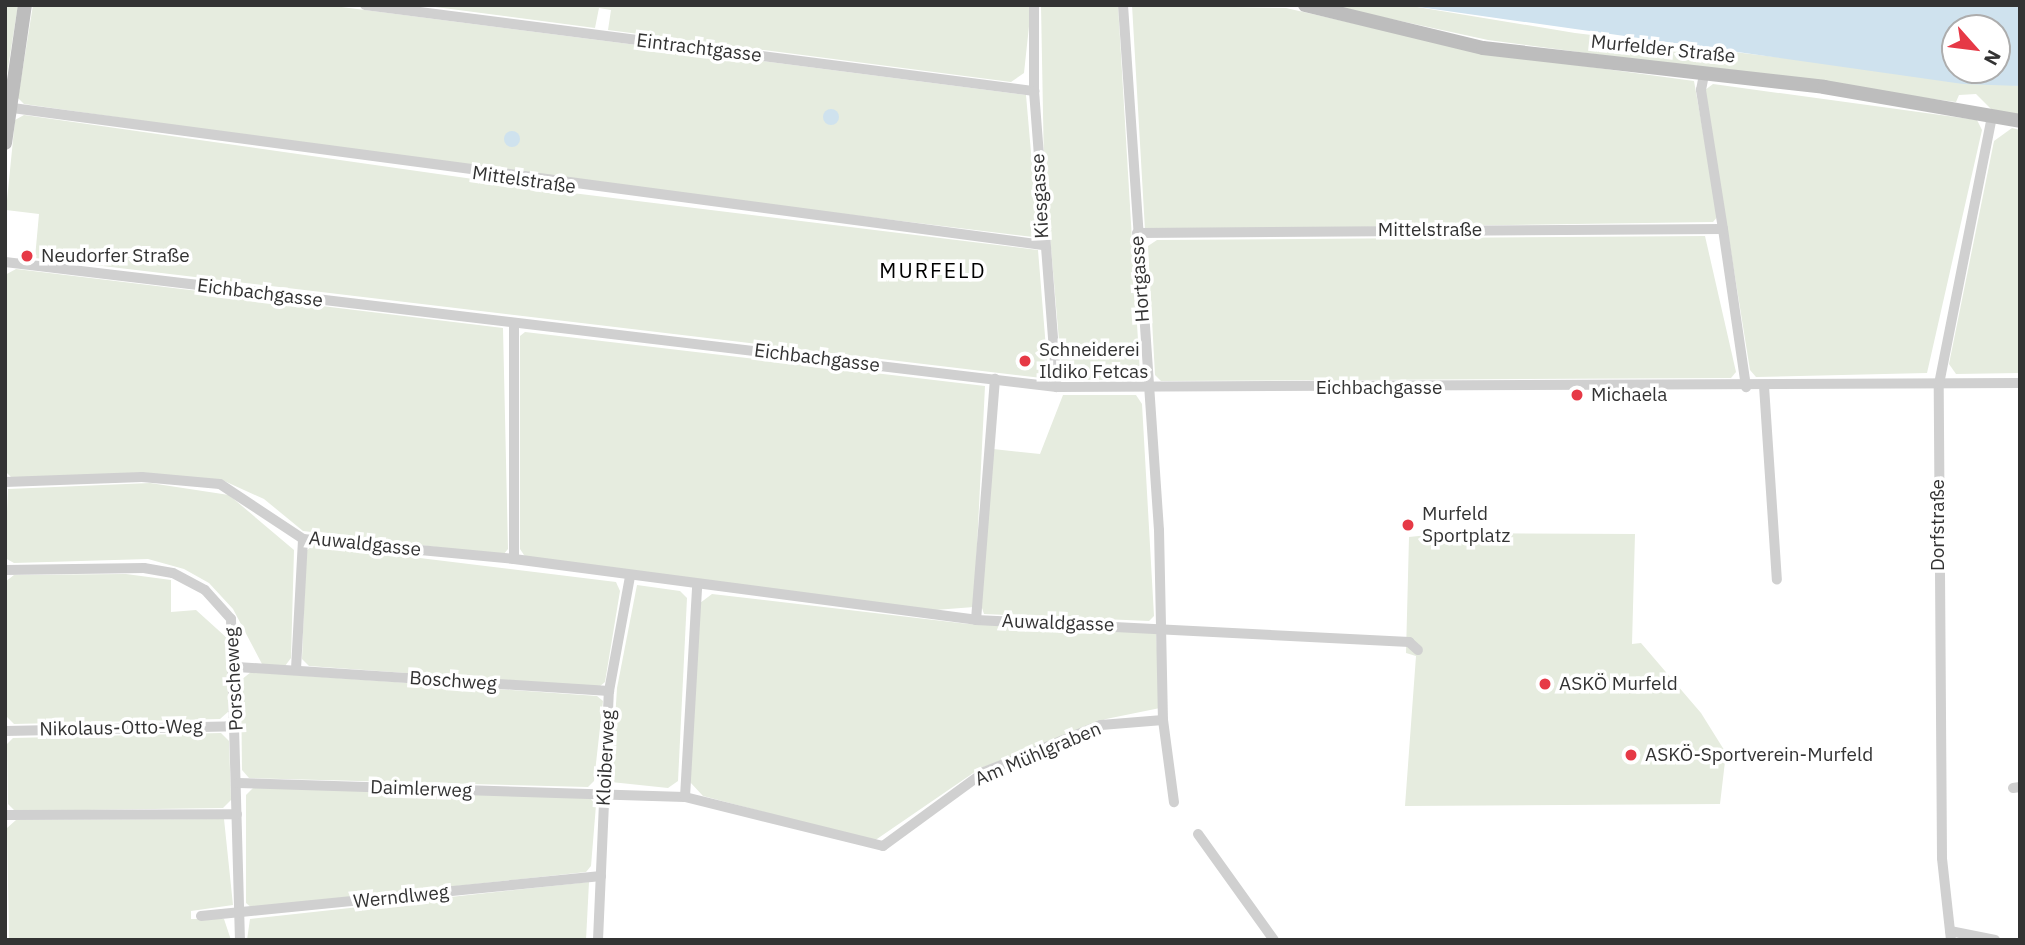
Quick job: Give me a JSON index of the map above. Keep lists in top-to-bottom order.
{
  "streets": {
    "street": [
      "Eintrachtgasse",
      "Murfelder Straße",
      "Mittelstraße",
      "Kiesgasse",
      "Hortgasse",
      "Eichbachgasse",
      "Dorfstraße",
      "Auwaldgasse",
      "Porscheweg",
      "Boschweg",
      "Nikolaus-Otto-Weg",
      "Am Mühlgraben",
      "Kloiberweg",
      "Daimlerweg",
      "Werndlweg"
    ]
  },
  "crossings": [
    ["Eintrachtgasse", "Kiesgasse"],
    ["Murfelder Straße", "Dorfstraße"],
    ["Mittelstraße", "Kiesgasse"],
    ["Mittelstraße", "Hortgasse"],
    ["Kiesgasse", "Eichbachgasse"],
    ["Hortgasse", "Eichbachgasse"],
    ["Hortgasse", "Auwaldgasse"],
    ["Hortgasse", "Am Mühlgraben"],
    ["Eichbachgasse", "Dorfstraße"],
    ["Auwaldgasse", "Kloiberweg"],
    ["Porscheweg", "Boschweg"],
    ["Porscheweg", "Nikolaus-Otto-Weg"],
    ["Porscheweg", "Daimlerweg"],
    ["Porscheweg", "Werndlweg"],
    ["Boschweg", "Kloiberweg"],
    ["Am Mühlgraben", "Kloiberweg"],
    ["Am Mühlgraben", "Daimlerweg"],
    ["Kloiberweg", "Daimlerweg"],
    ["Kloiberweg", "Werndlweg"]
  ],
  "districts": ["MURFELD"],
  "places": [
    "Neudorfer Straße",
    "Schneiderei Ildiko Fetcas",
    "Michaela",
    "Murfeld Sportplatz",
    "ASKÖ Murfeld",
    "ASKÖ-Sportverein-Murfeld"
  ],
  "north": "bottom right"
}
